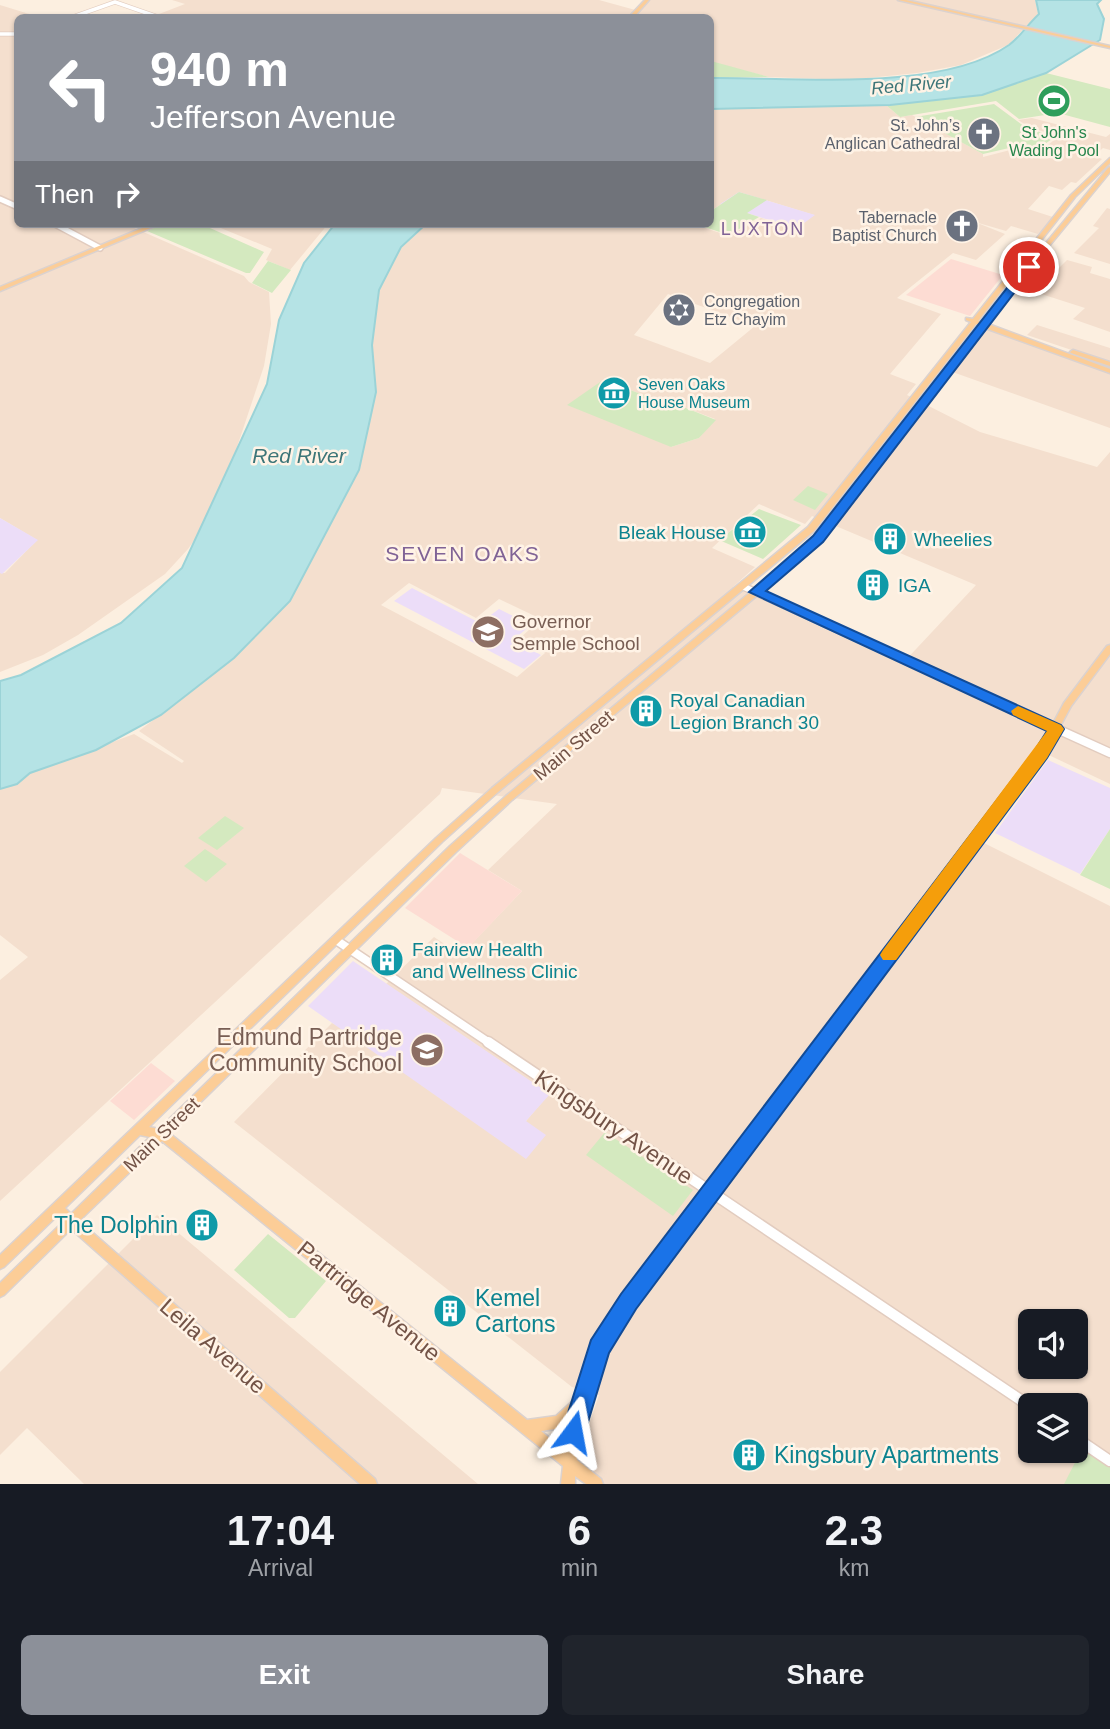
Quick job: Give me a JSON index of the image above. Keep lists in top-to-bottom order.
{
  "streets": {
    "main road": ["Main Street", "Partridge Avenue", "Leila Avenue"],
    "street": ["Kingsbury Avenue"]
  },
  "crossings": [
    ["Main Street", "Kingsbury Avenue"],
    ["Main Street", "Partridge Avenue"],
    ["Main Street", "Leila Avenue"]
  ],
  "districts": ["LUXTON", "SEVEN OAKS"],
  "water": ["Red River"],
  "places": {
    "sports": ["St John's Wading Pool"],
    "church": ["St. John’s Anglican Cathedral", "Tabernacle Baptist Church"],
    "synagogue": ["Congregation Etz Chayim"],
    "museum": ["Seven Oaks House Museum", "Bleak House"],
    "building": [
      "Wheelies",
      "IGA",
      "Royal Canadian Legion Branch 30",
      "Fairview Health and Wellness Clinic",
      "The Dolphin",
      "Kemel Cartons",
      "Kingsbury Apartments"
    ],
    "school or university": ["Governor Semple School", "Edmund Partridge Community School"]
  },
  "page": {
    "turn": ["940 m", "Jefferson Avenue"],
    "then": "Then",
    "eta": [
      "17:04",
      "Arrival",
      "6",
      "min",
      "2.3",
      "km"
    ],
    "buttons": ["Exit", "Share"]
  }
}
